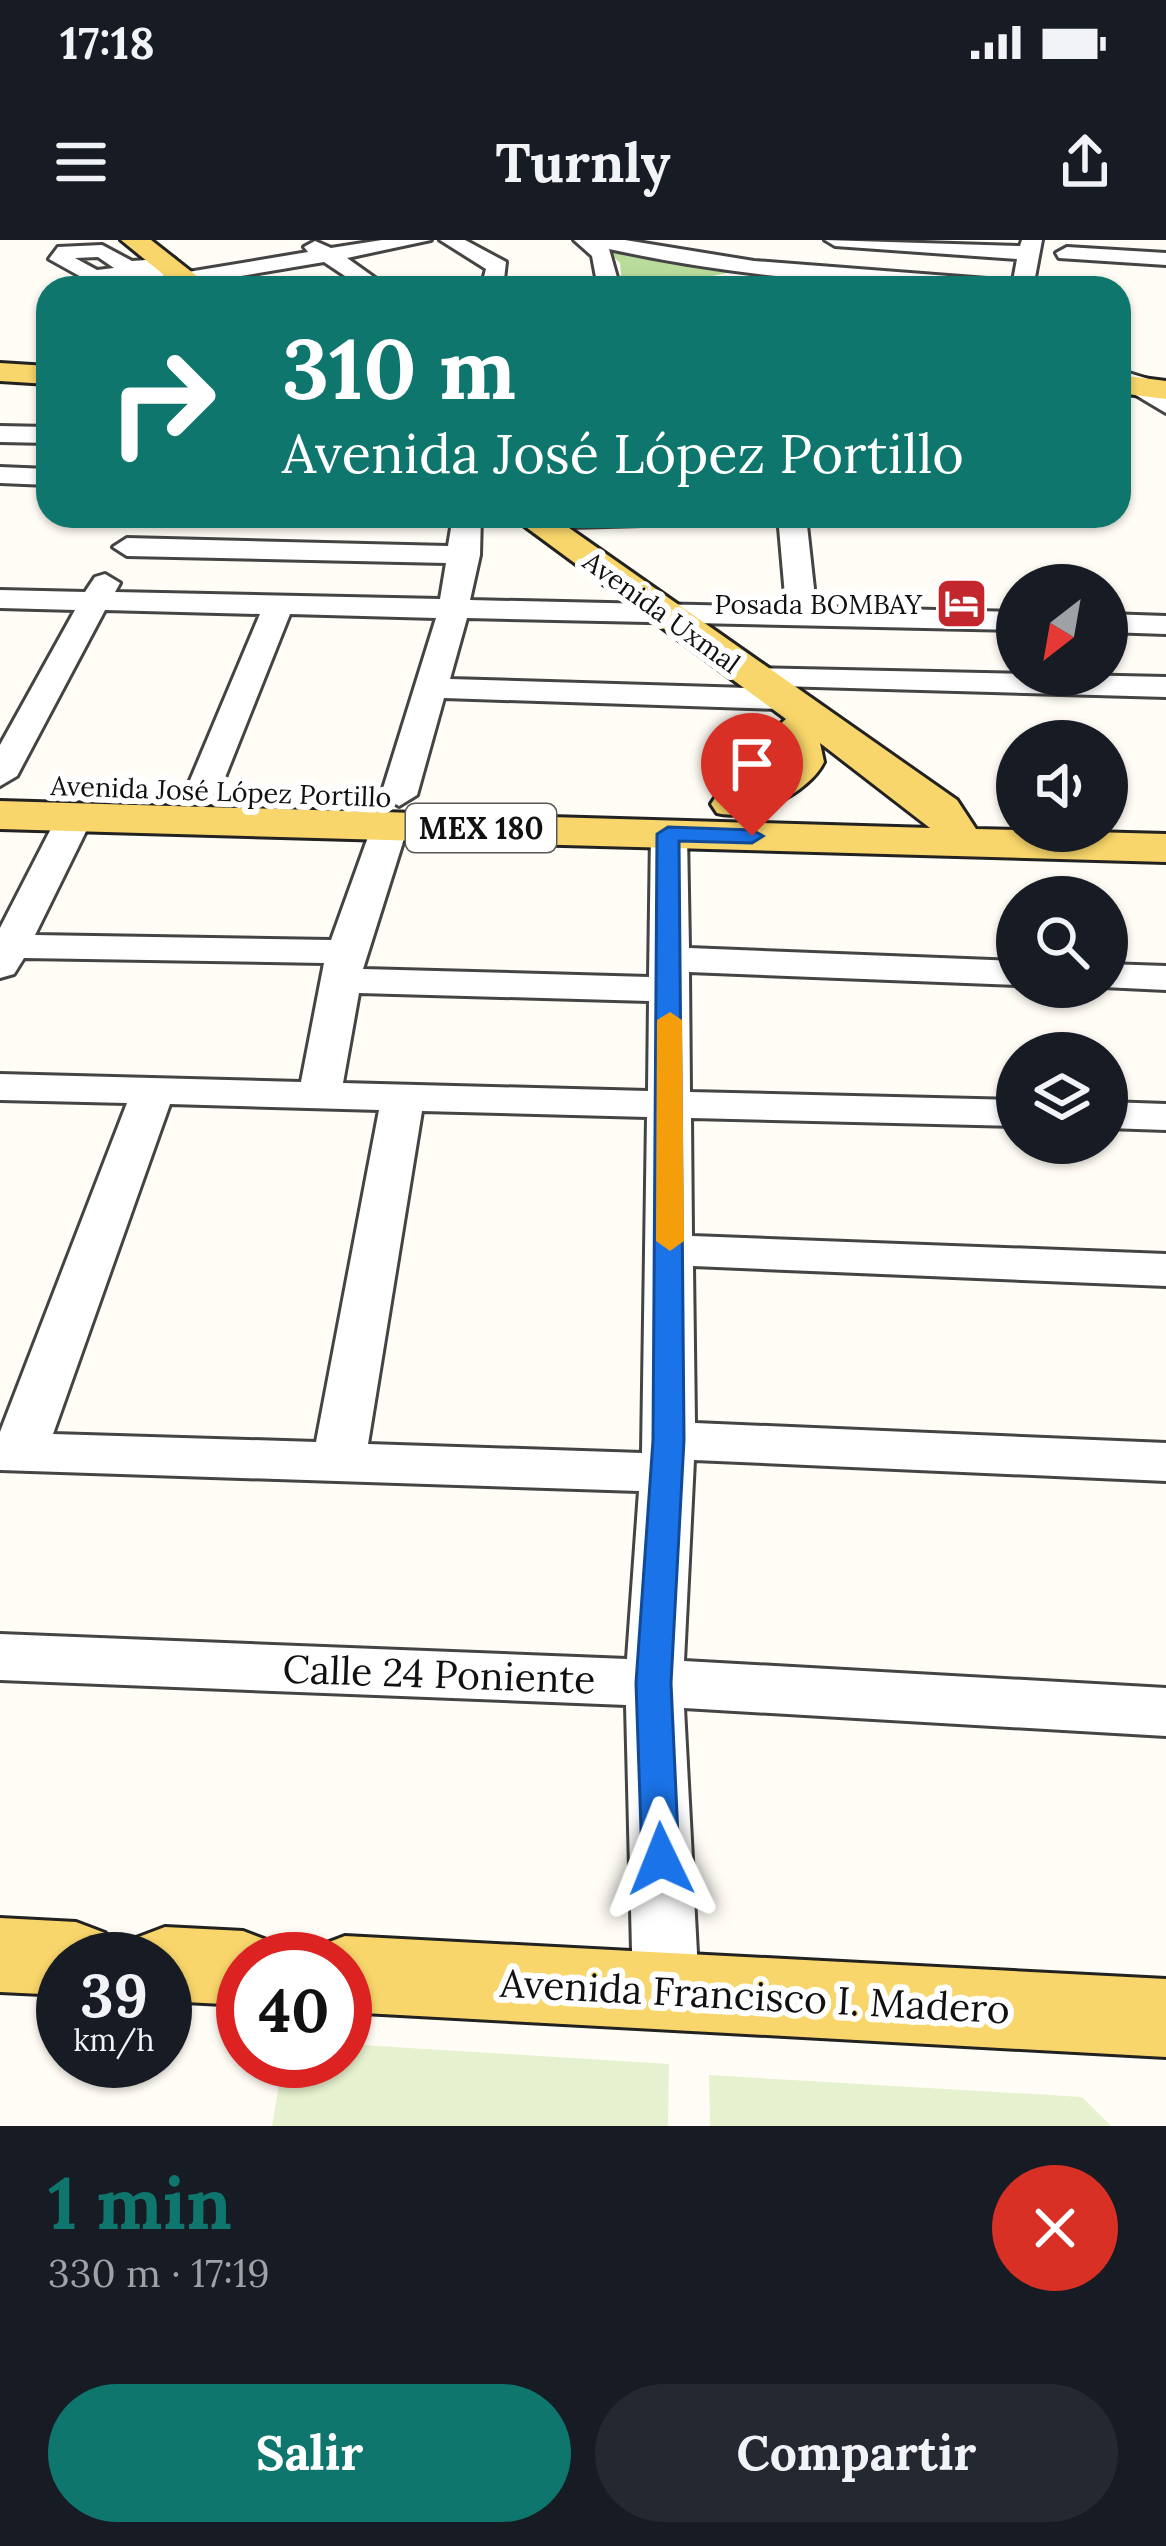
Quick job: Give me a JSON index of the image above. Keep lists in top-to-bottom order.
{
  "streets": {
    "main road": [
      "Avenida Uxmal",
      "Avenida José López Portillo",
      "MEX 180",
      "Avenida Francisco I. Madero"
    ],
    "street": ["Calle 24 Poniente"]
  },
  "crossings": [
    ["Avenida Uxmal", "Avenida José López Portillo"]
  ],
  "places": {
    "hotel": ["Posada BOMBAY"]
  },
  "north": "bottom left",
  "page": {
    "status": "17:18",
    "header": "Turnly",
    "turn": ["310 m", "Avenida José López Portillo"],
    "speed": "39 km/h",
    "limit": "40",
    "heading": ["1 min", "330 m · 17:19"],
    "buttons": ["Salir", "Compartir"]
  }
}
